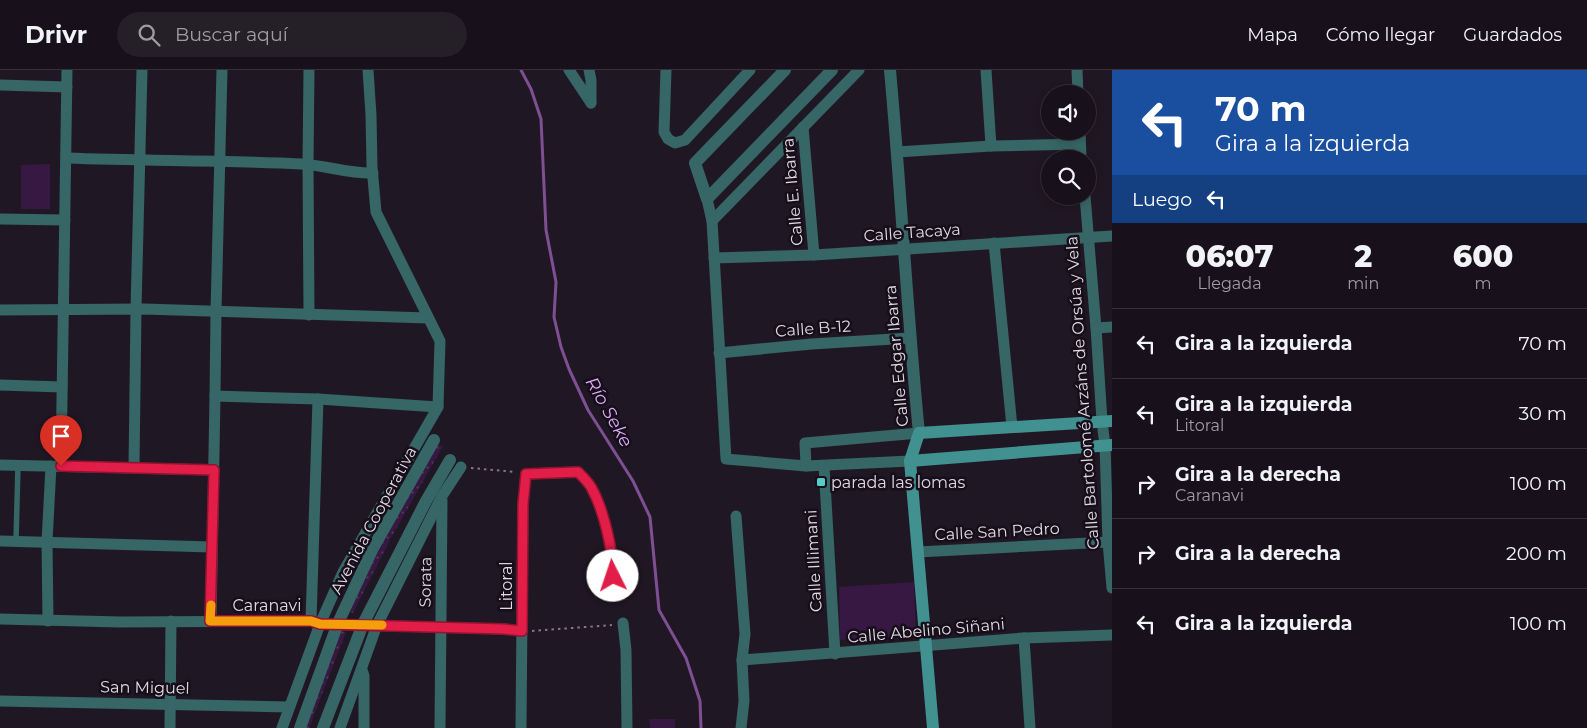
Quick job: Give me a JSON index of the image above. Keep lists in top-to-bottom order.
{
  "streets": {
    "main road": ["Calle Edgar Ibarra"],
    "street": [
      "Calle E. Ibarra",
      "Calle Tacaya",
      "Calle B-12",
      "Calle Bartolomé Arzáns de Orsúa y Vela",
      "Avenida Cooperativa",
      "Calle San Pedro",
      "Calle Illimani",
      "Sorata",
      "Litoral",
      "Caranavi",
      "Calle Abelino Siñani",
      "San Miguel"
    ]
  },
  "crossings": [
    ["Calle E. Ibarra", "Calle Tacaya"],
    ["Calle Tacaya", "Calle Edgar Ibarra"],
    ["Calle Tacaya", "Calle Bartolomé Arzáns de Orsúa y Vela"],
    ["Calle B-12", "Calle Edgar Ibarra"],
    ["Calle Edgar Ibarra", "Calle San Pedro"],
    ["Calle Edgar Ibarra", "Calle Abelino Siñani"],
    ["Calle Bartolomé Arzáns de Orsúa y Vela", "Calle San Pedro"],
    ["Avenida Cooperativa", "Caranavi"],
    ["Calle Illimani", "Calle Abelino Siñani"],
    ["Sorata", "Caranavi"],
    ["Litoral", "Caranavi"]
  ],
  "water": ["Río Seke"],
  "places": {
    "transit": ["parada las lomas"]
  },
  "page": {
    "header": "Drivr",
    "search": "Buscar aquí",
    "nav": ["Mapa", "Cómo llegar", "Guardados"],
    "turn": ["70 m", "Gira a la izquierda"],
    "then": "Luego",
    "eta": [
      "06:07",
      "Llegada",
      "2",
      "min",
      "600",
      "m"
    ],
    "list": [
      {
        "name": "Gira a la izquierda",
        "value": "70 m"
      },
      {
        "name": "Gira a la izquierda",
        "note": "Litoral",
        "value": "30 m"
      },
      {
        "name": "Gira a la derecha",
        "note": "Caranavi",
        "value": "100 m"
      },
      {
        "name": "Gira a la derecha",
        "value": "200 m"
      },
      {
        "name": "Gira a la izquierda",
        "value": "100 m"
      }
    ]
  }
}
